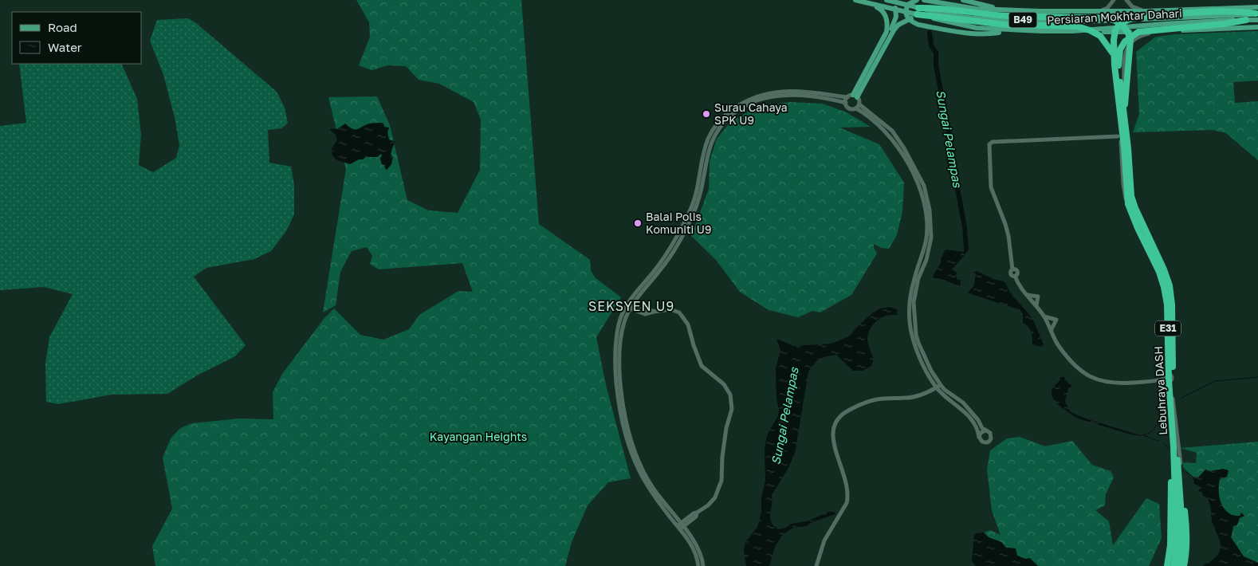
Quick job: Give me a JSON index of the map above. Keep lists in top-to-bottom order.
{
  "streets": {
    "highway": ["E31", "Lebuhraya DASH"],
    "main road": ["Persiaran Mokhtar Dahari", "B49"]
  },
  "crossings": [
    ["Persiaran Mokhtar Dahari", "Lebuhraya DASH"]
  ],
  "districts": ["SEKSYEN U9"],
  "water": ["Sungai Pelampas"],
  "parks": ["Kayangan Heights"],
  "places": ["Surau Cahaya SPK U9", "Balai Polis Komuniti U9"],
  "legend": ["Road", "Water"]
}
